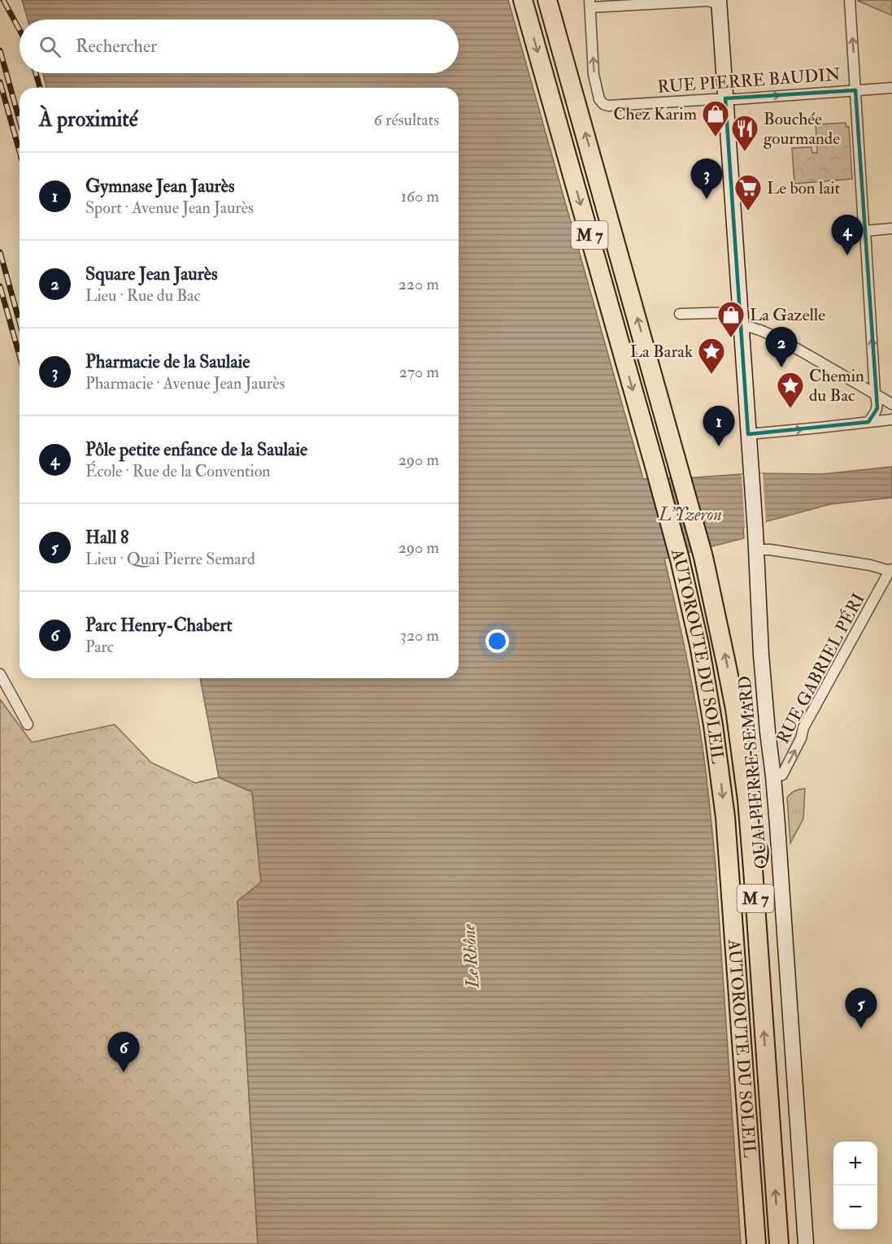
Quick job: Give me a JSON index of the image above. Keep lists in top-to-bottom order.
{
  "streets": {
    "highway": ["M 7", "AUTOROUTE DU SOLEIL"],
    "main road": ["QUAI PIERRE SEMARD"],
    "street": ["RUE PIERRE BAUDIN", "RUE GABRIEL PÉRI"]
  },
  "crossings": [
    ["RUE PIERRE BAUDIN", "QUAI PIERRE SEMARD"],
    ["RUE GABRIEL PÉRI", "QUAI PIERRE SEMARD"]
  ],
  "one_way": ["RUE GABRIEL PÉRI"],
  "water": ["L'Yzeron", "Le Rhône"],
  "places": {
    "shop": ["Chez Karim", "La Gazelle"],
    "restaurant": ["Bouchée gourmande"],
    "supermarket": ["Le bon lait"],
    "place": ["La Barak", "Chemin du Bac"]
  },
  "page": {
    "search": "Rechercher",
    "heading": ["À proximité", "6 résultats"],
    "list": [
      {
        "mark": "1",
        "name": "Gymnase Jean Jaurès",
        "note": "Sport · Avenue Jean Jaurès",
        "value": "160 m"
      },
      {
        "mark": "2",
        "name": "Square Jean Jaurès",
        "note": "Lieu · Rue du Bac",
        "value": "220 m"
      },
      {
        "mark": "3",
        "name": "Pharmacie de la Saulaie",
        "note": "Pharmacie · Avenue Jean Jaurès",
        "value": "270 m"
      },
      {
        "mark": "4",
        "name": "Pôle petite enfance de la Saulaie",
        "note": "École · Rue de la Convention",
        "value": "290 m"
      },
      {
        "mark": "5",
        "name": "Hall 8",
        "note": "Lieu · Quai Pierre Semard",
        "value": "290 m"
      },
      {
        "mark": "6",
        "name": "Parc Henry-Chabert",
        "note": "Parc",
        "value": "320 m"
      }
    ],
    "pins": [
      "3",
      "4",
      "2",
      "1",
      "5",
      "6"
    ],
    "map_buttons": ["+", "−"]
  }
}
